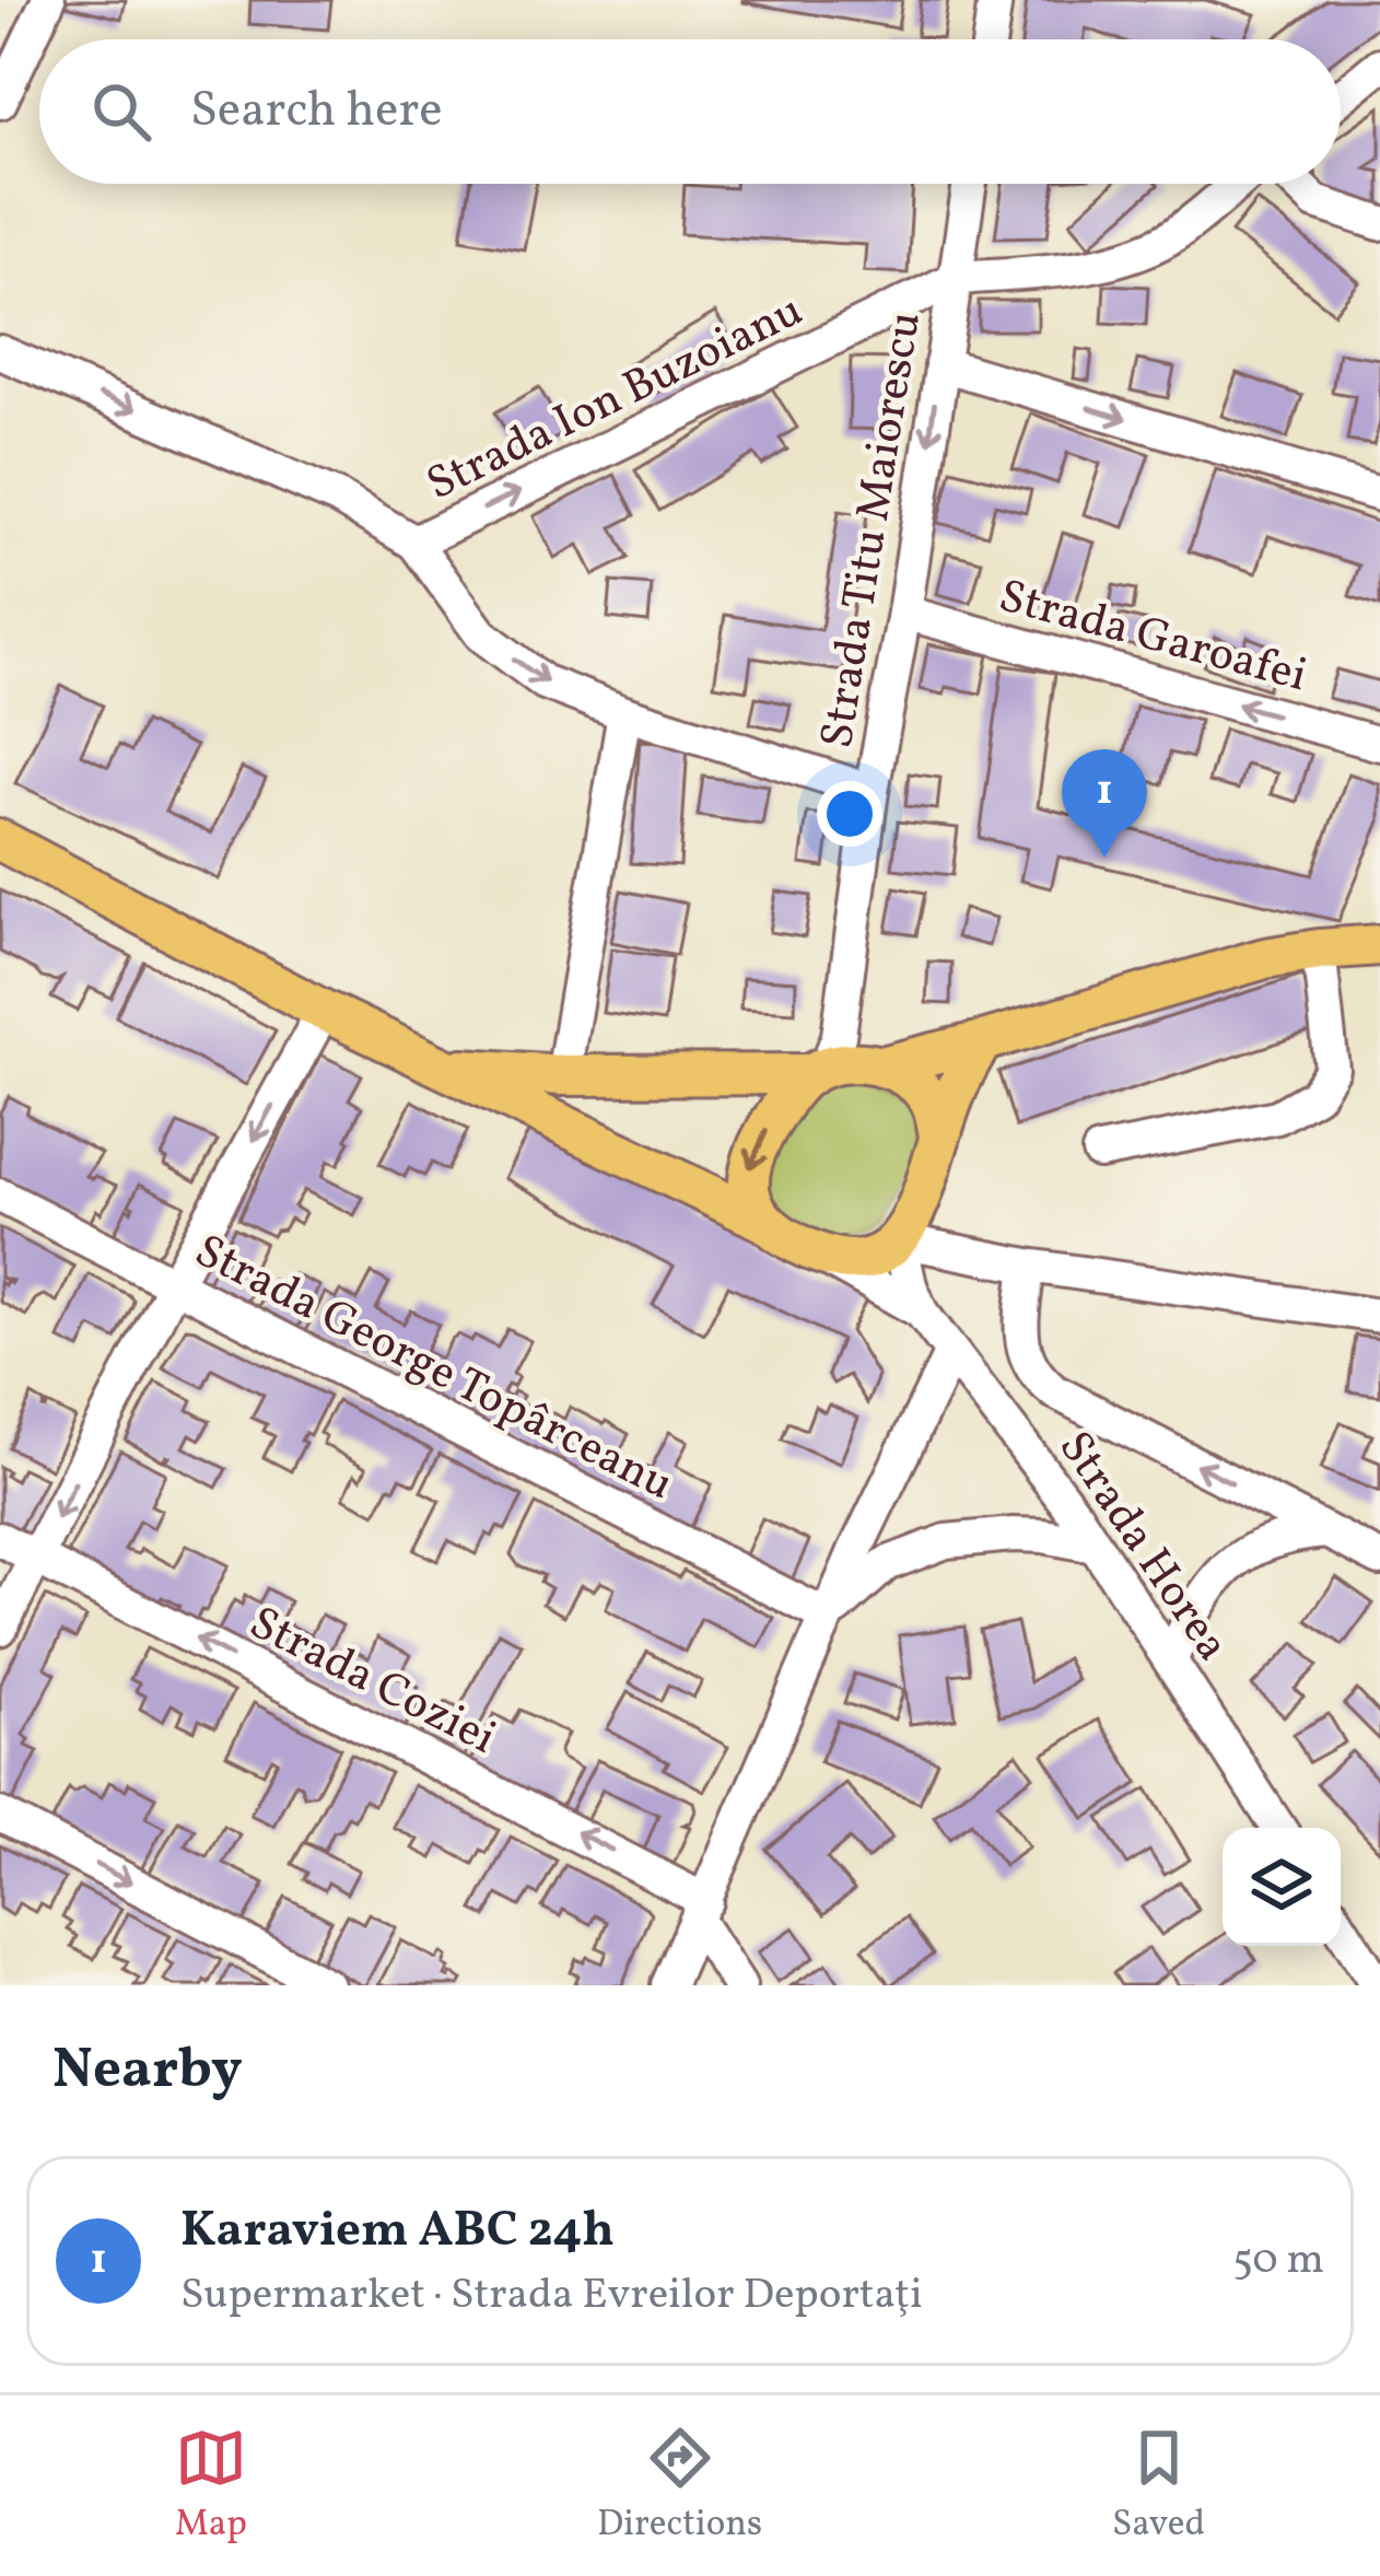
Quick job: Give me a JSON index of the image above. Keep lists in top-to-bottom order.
{
  "streets": {
    "street": [
      "Strada Ion Buzoianu",
      "Strada Titu Maiorescu",
      "Strada Garoafei",
      "Strada George Topârceanu",
      "Strada Horea",
      "Strada Coziei"
    ]
  },
  "crossings": [
    ["Strada Ion Buzoianu", "Strada Titu Maiorescu"],
    ["Strada Titu Maiorescu", "Strada Garoafei"],
    ["Strada Titu Maiorescu", "Strada Horea"]
  ],
  "one_way": ["Strada Ion Buzoianu"],
  "page": {
    "search": "Search here",
    "pins": "1",
    "heading": "Nearby",
    "list": [
      {
        "mark": "1",
        "name": "Karaviem ABC 24h",
        "note": "Supermarket · Strada Evreilor Deportaţi",
        "value": "50 m"
      }
    ],
    "nav": ["Map", "Directions", "Saved"]
  }
}
